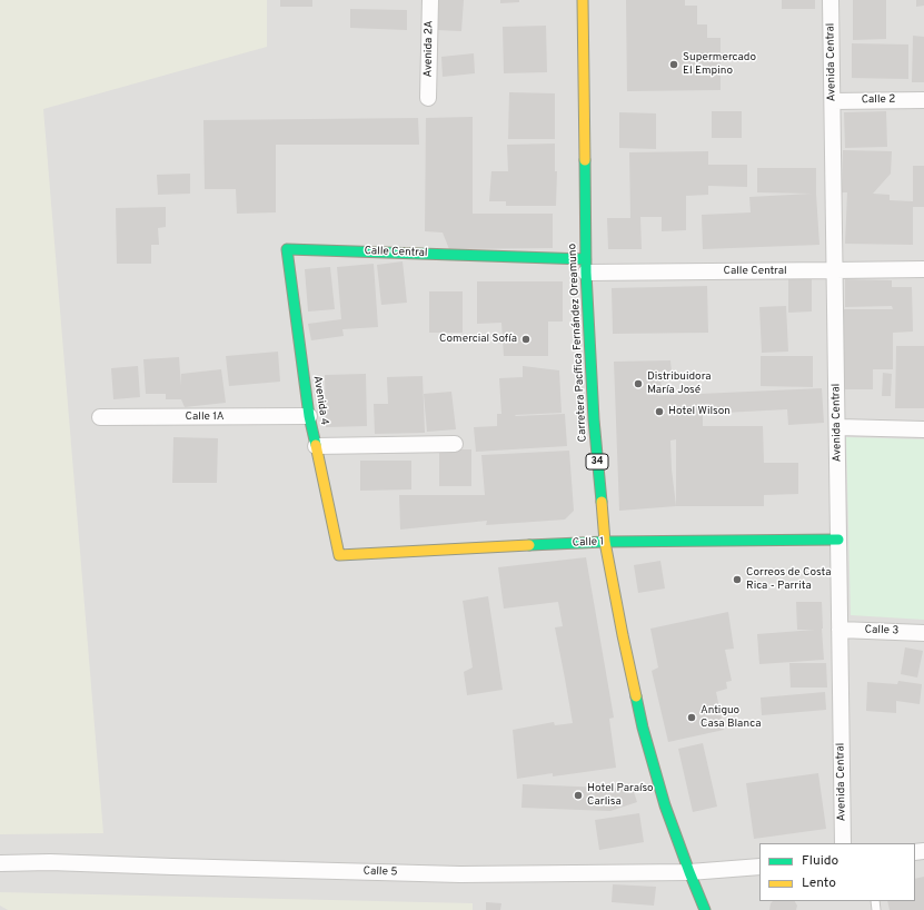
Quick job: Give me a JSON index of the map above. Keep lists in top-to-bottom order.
{
  "streets": {
    "main road": [
      "Calle Central",
      "Carretera Pacífica Fernández Oreamuno",
      "Avenida 4",
      "34",
      "Calle 1"
    ],
    "street": [
      "Avenida 2A",
      "Avenida Central",
      "Calle 2",
      "Calle 1A",
      "Calle 3",
      "Calle 5"
    ]
  },
  "crossings": [
    ["Avenida Central", "Calle 2"],
    ["Avenida Central", "Calle Central"],
    ["Avenida Central", "Calle 1"],
    ["Avenida Central", "Calle 3"],
    ["Calle Central", "Carretera Pacífica Fernández Oreamuno"],
    ["Calle Central", "Avenida 4"],
    ["Carretera Pacífica Fernández Oreamuno", "Calle 1"],
    ["Carretera Pacífica Fernández Oreamuno", "Calle 5"],
    ["Avenida 4", "Calle 1A"],
    ["Avenida 4", "Calle 1"]
  ],
  "places": [
    "Supermercado El Empino",
    "Comercial Sofía",
    "Distribuidora María José",
    "Hotel Wilson",
    "Correos de Costa Rica - Parrita",
    "Antiguo Casa Blanca",
    "Hotel Paraíso Carlisa"
  ],
  "legend": ["Fluido", "Lento"]
}
